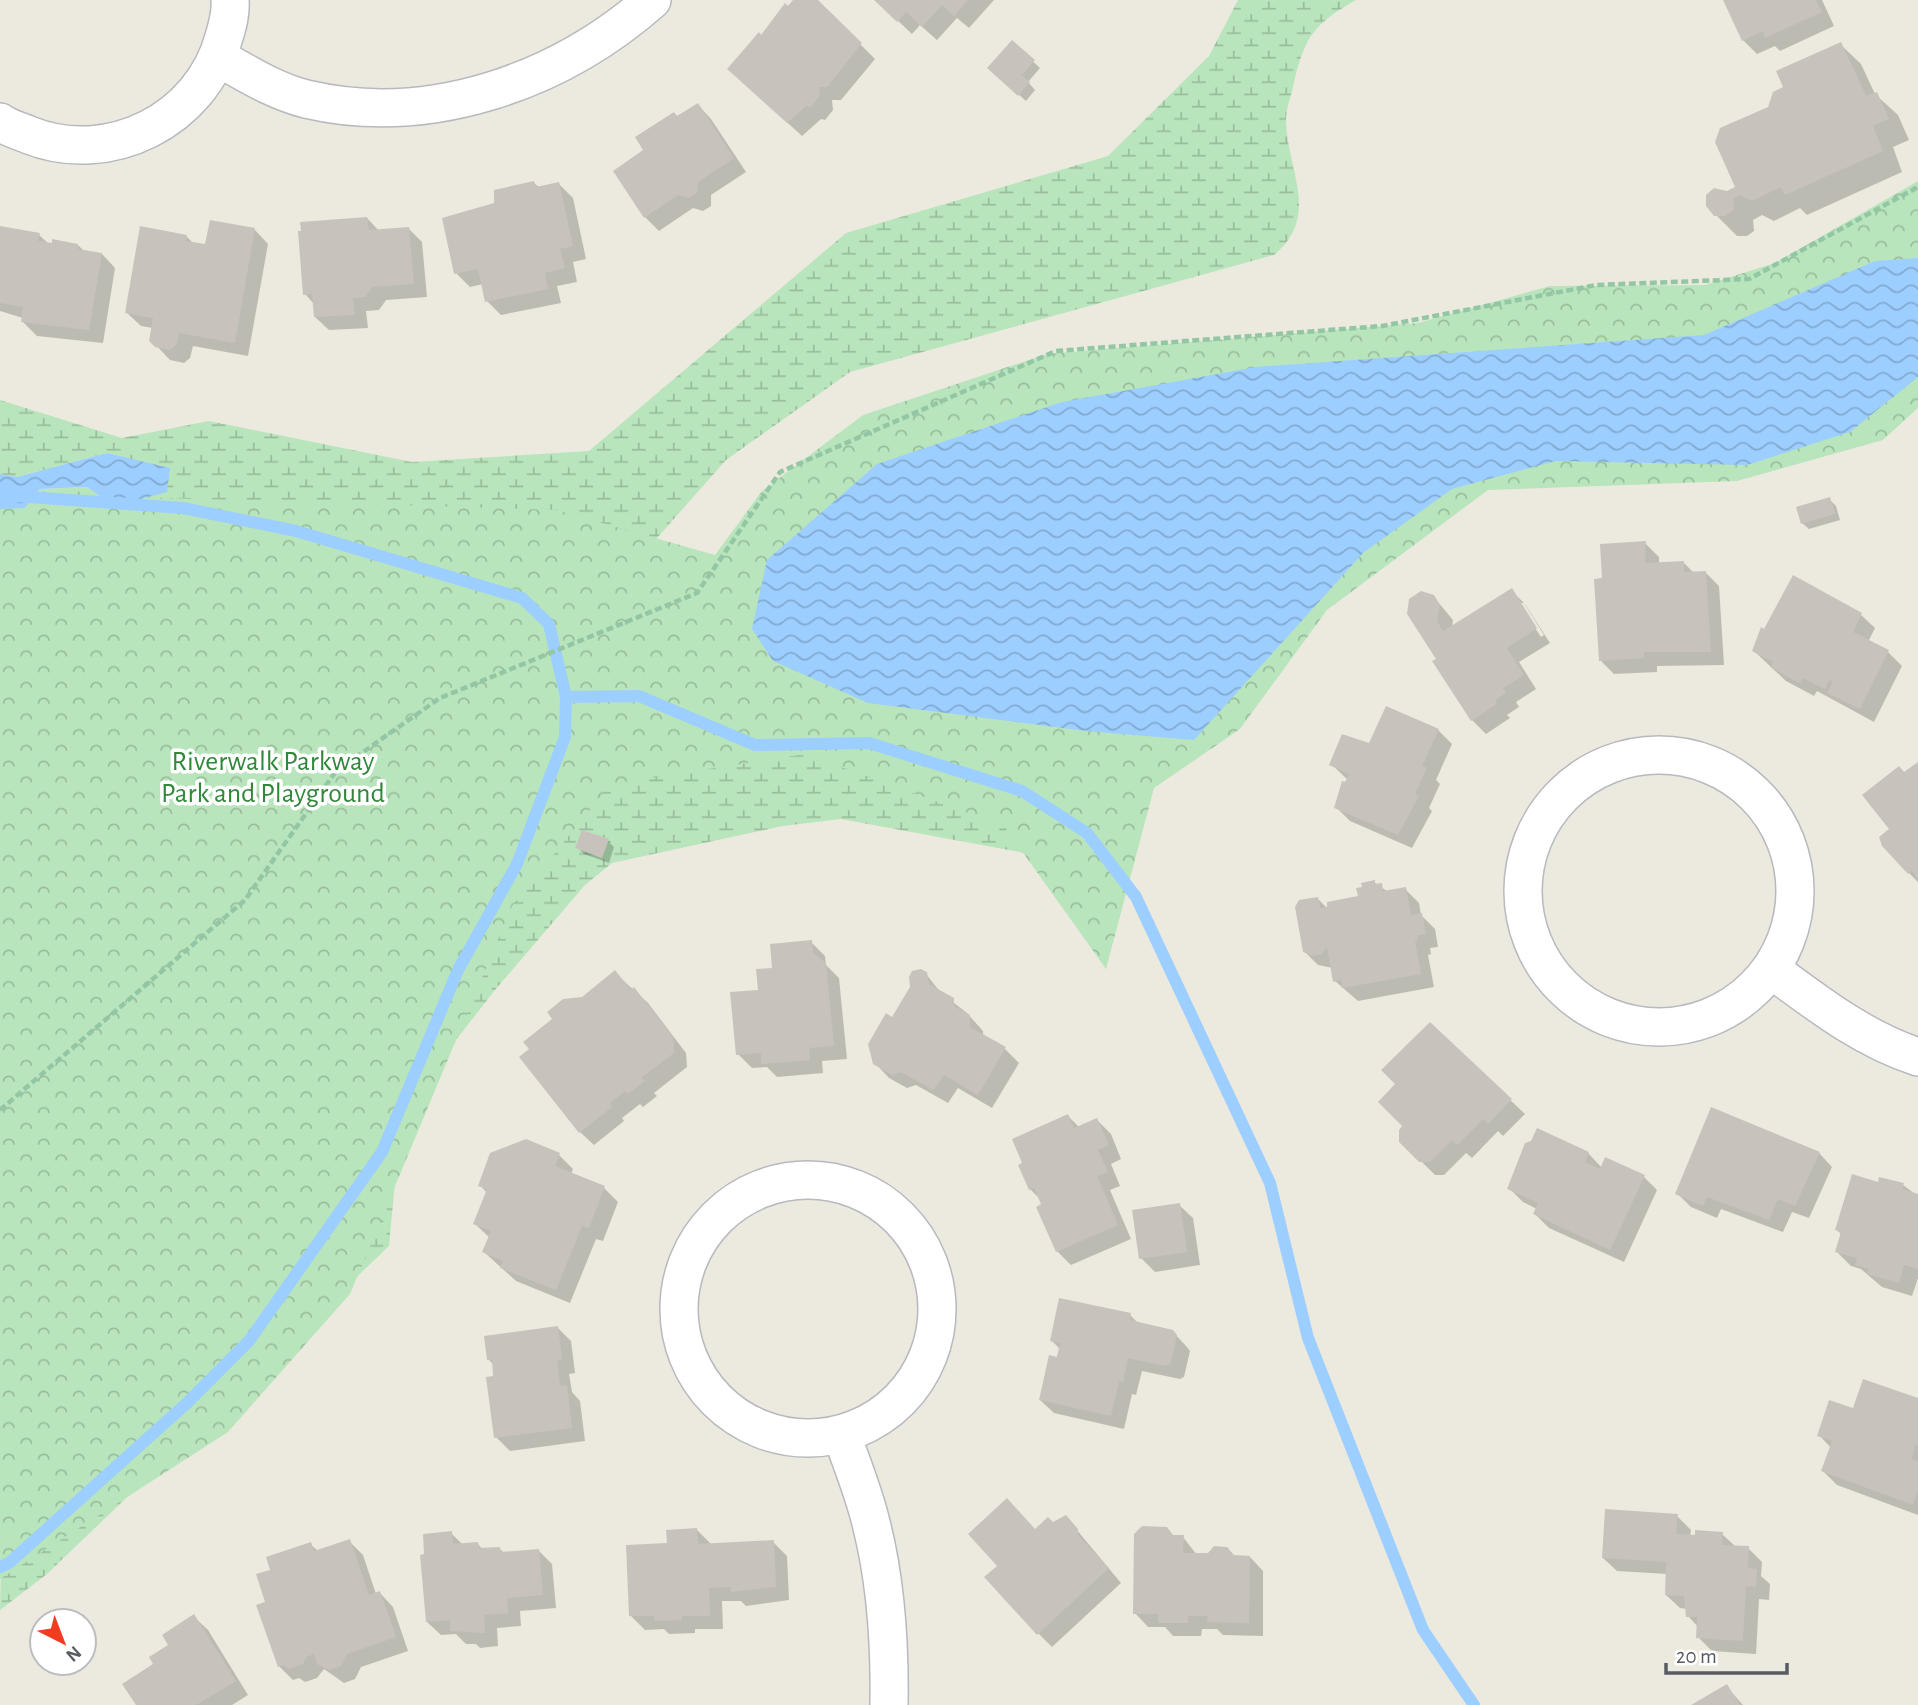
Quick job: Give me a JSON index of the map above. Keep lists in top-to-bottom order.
{
  "parks": ["Riverwalk Parkway Park and Playground"],
  "scale_bar": "20 m",
  "north": "bottom right"
}
